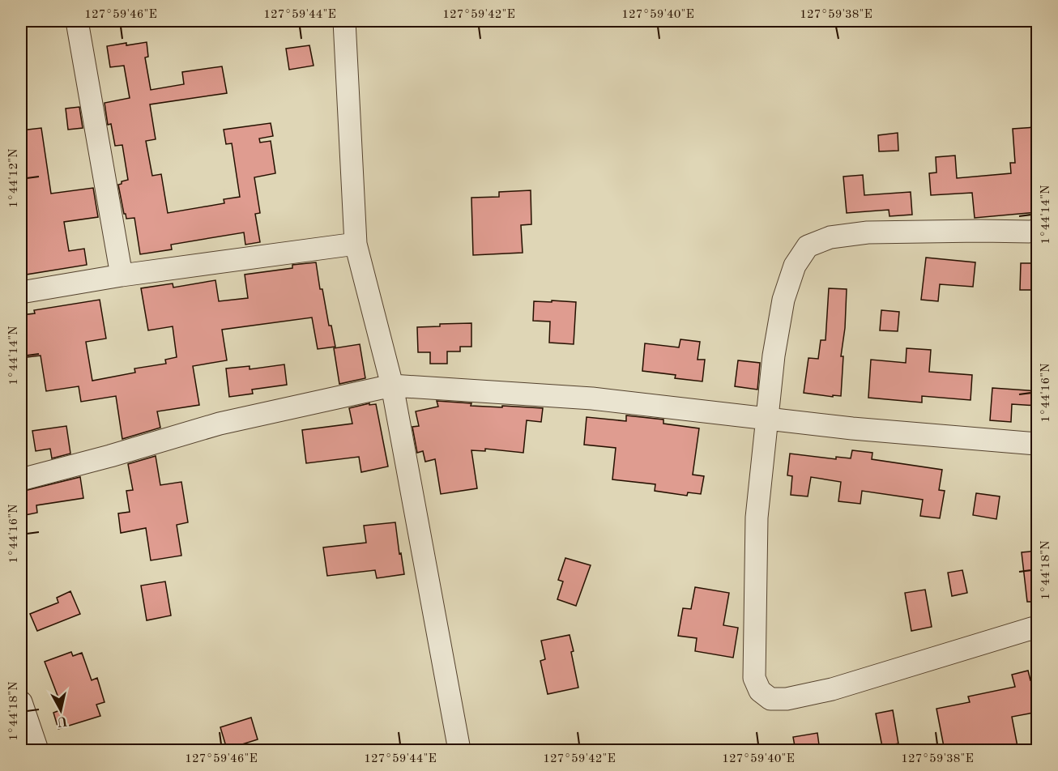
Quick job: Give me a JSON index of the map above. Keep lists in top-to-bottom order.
{
  "north": "bottom",
  "coordinates": [
    "127°59'46\"E",
    "127°59'44\"E",
    "127°59'42\"E",
    "127°59'40\"E",
    "127°59'38\"E",
    "1°44'12\"N",
    "1°44'14\"N",
    "1°44'16\"N",
    "1°44'18\"N"
  ]
}
